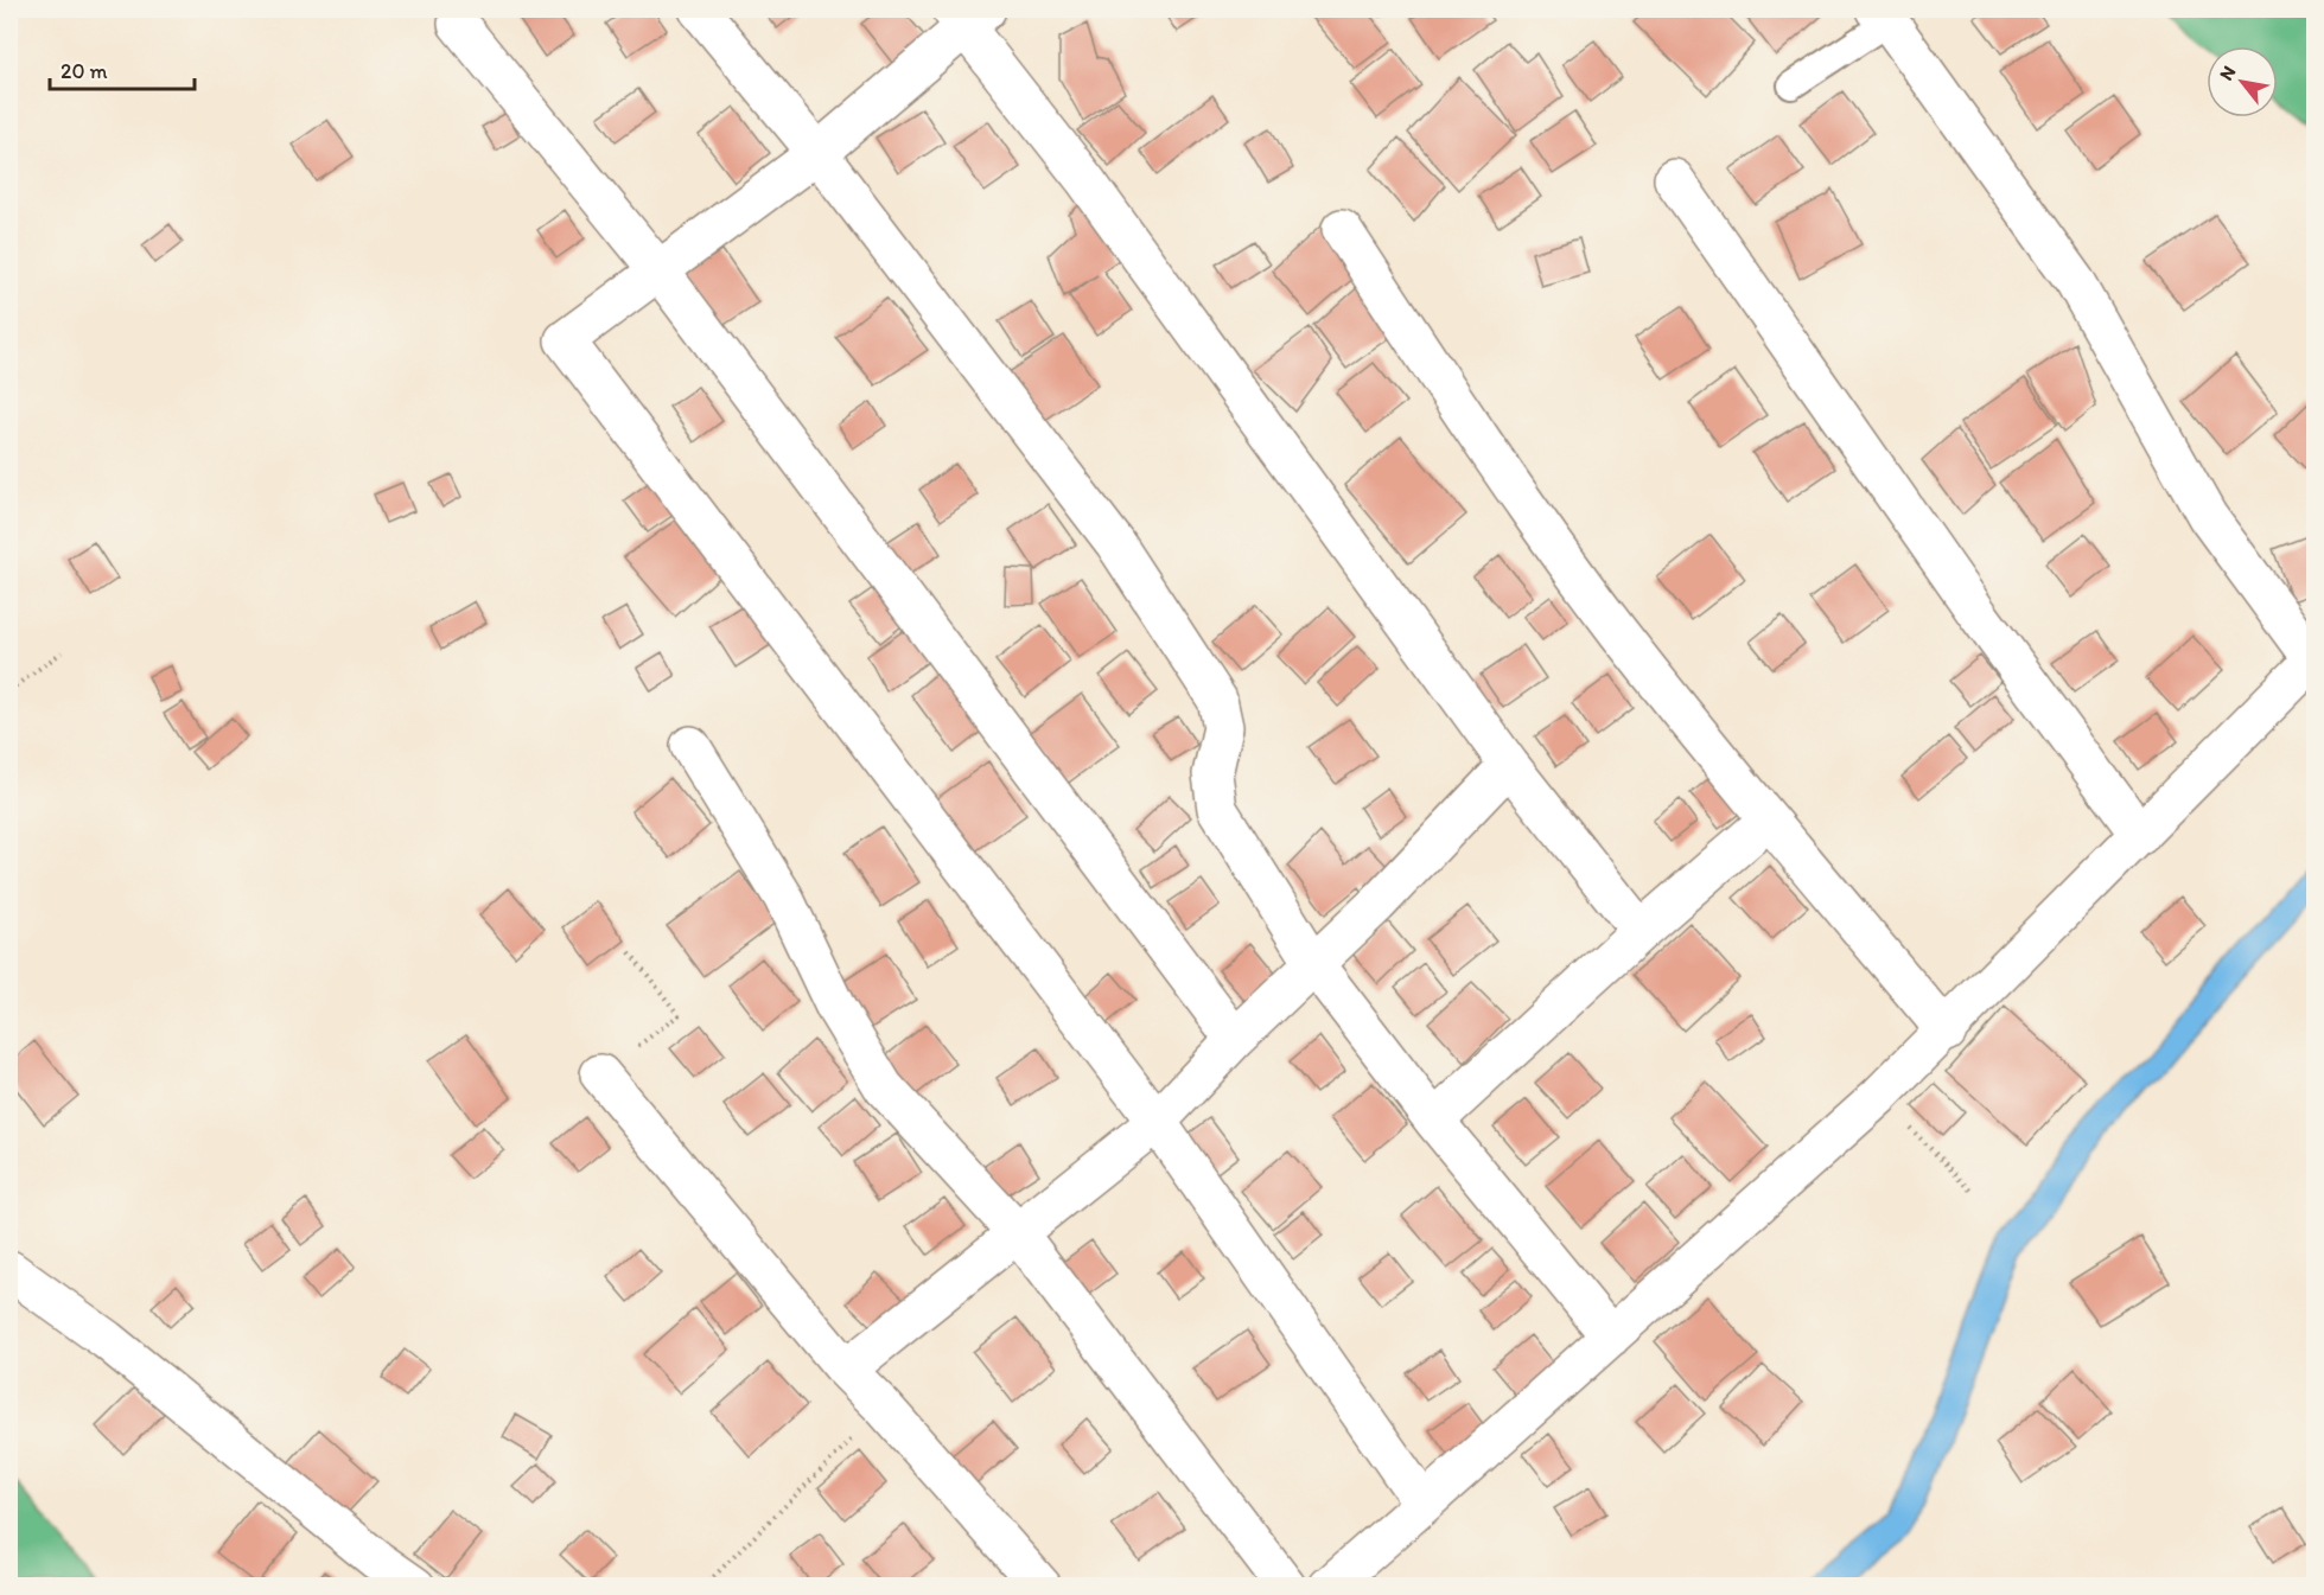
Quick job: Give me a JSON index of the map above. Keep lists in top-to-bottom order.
{
  "scale_bar": "20 m",
  "north": "top left"
}
